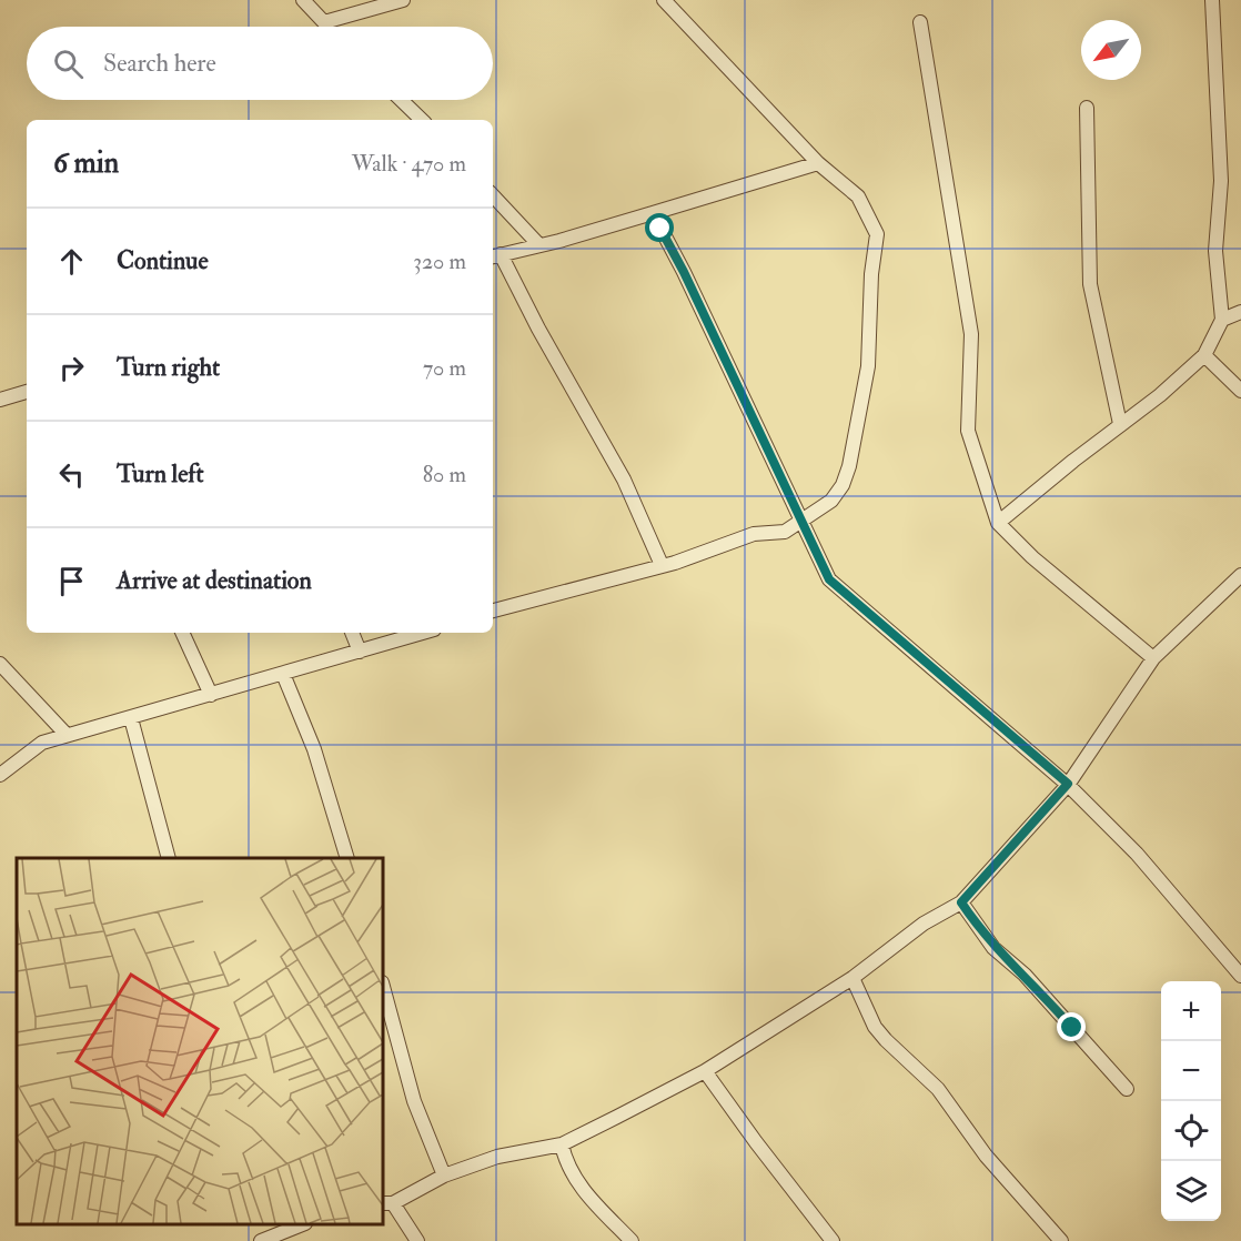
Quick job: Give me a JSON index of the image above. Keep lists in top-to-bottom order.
{
  "north": "bottom left",
  "page": {
    "search": "Search here",
    "heading": ["6 min", "Walk · 470 m"],
    "list": [
      ["Continue", "320 m"],
      ["Turn right", "70 m"],
      ["Turn left", "80 m"],
      "Arrive at destination"
    ],
    "map_buttons": ["+", "−"]
  }
}
